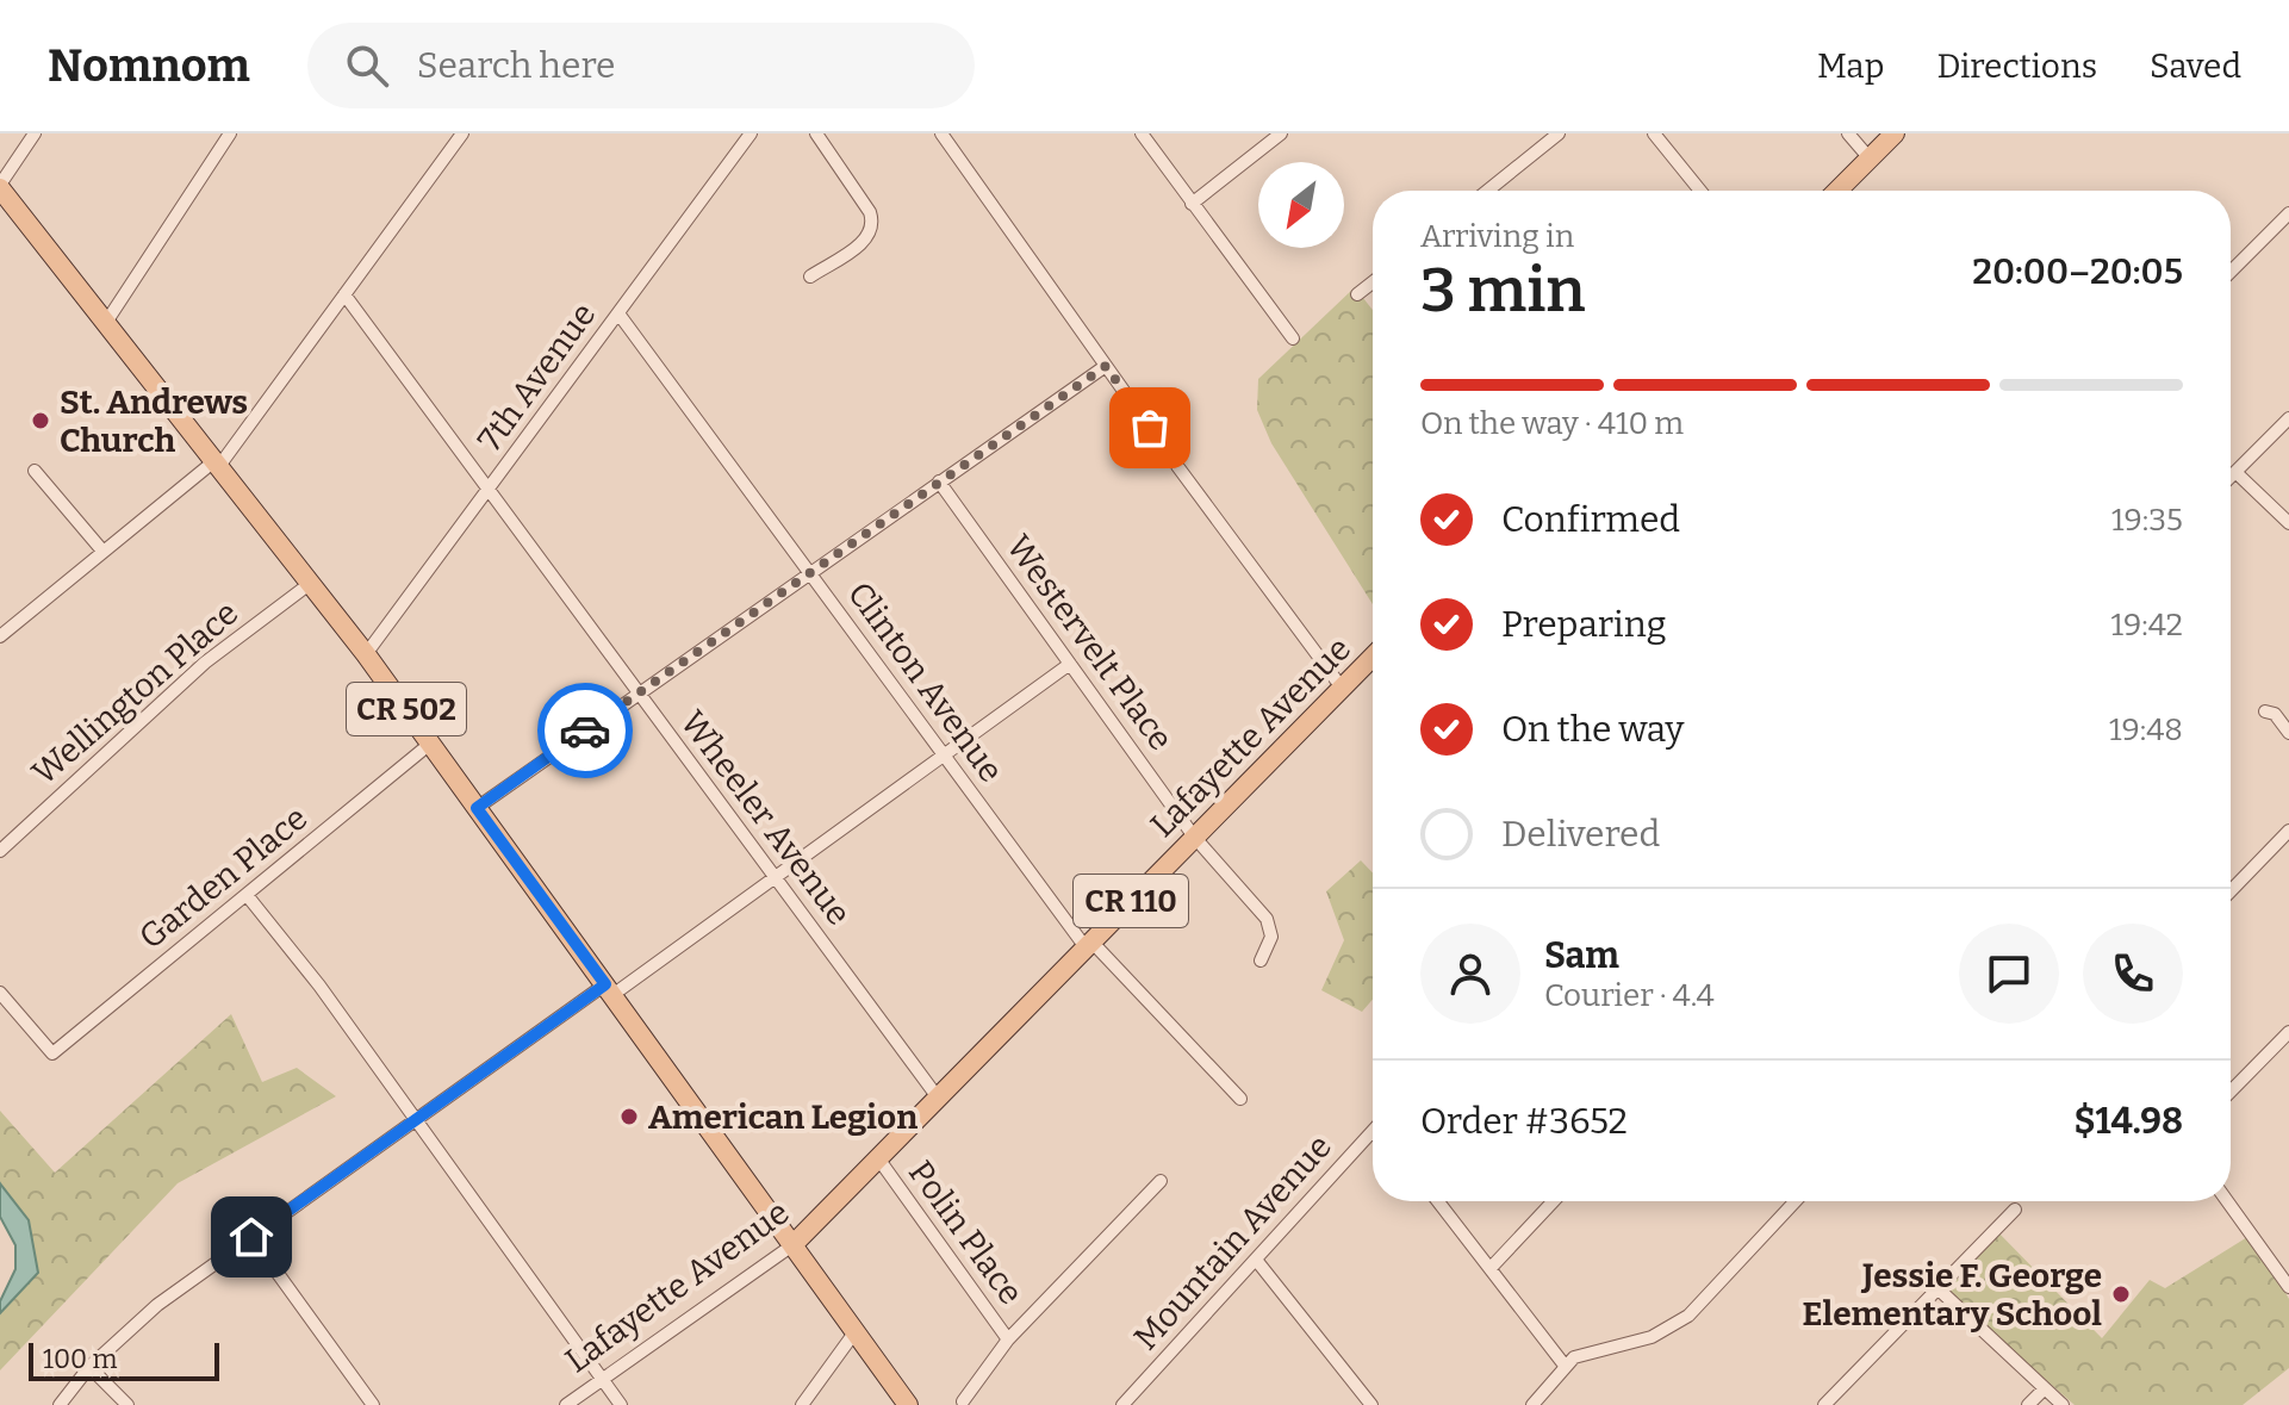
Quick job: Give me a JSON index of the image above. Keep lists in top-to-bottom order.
{
  "streets": {
    "main road": ["CR 502", "Lafayette Avenue", "CR 110"],
    "street": [
      "7th Avenue",
      "Westervelt Place",
      "Clinton Avenue",
      "Wellington Place",
      "Wheeler Avenue",
      "Garden Place",
      "Polin Place",
      "Mountain Avenue"
    ]
  },
  "crossings": [
    ["7th Avenue", "Clinton Avenue"],
    ["7th Avenue", "CR 502"],
    ["7th Avenue", "Wheeler Avenue"],
    ["Westervelt Place", "Lafayette Avenue"],
    ["Clinton Avenue", "Lafayette Avenue"],
    ["Wellington Place", "CR 502"],
    ["CR 502", "Lafayette Avenue"],
    ["CR 502", "Garden Place"],
    ["Lafayette Avenue", "Wheeler Avenue"],
    ["Lafayette Avenue", "Polin Place"]
  ],
  "places": ["St. Andrews Church", "American Legion", "Jessie F. George Elementary School"],
  "scale_bar": "100 m",
  "north": "bottom left",
  "page": {
    "header": "Nomnom",
    "search": "Search here",
    "nav": ["Map", "Directions", "Saved"],
    "heading": ["3 min", "Arriving in", "20:00–20:05"],
    "panel": [
      "Sam",
      "Courier · 4.4",
      "Order #3652",
      "$14.98"
    ],
    "bar": "On the way · 410 m",
    "list": [
      ["Confirmed", "19:35"],
      ["Preparing", "19:42"],
      ["On the way", "19:48"],
      "Delivered"
    ],
    "scale": "100 m"
  }
}
